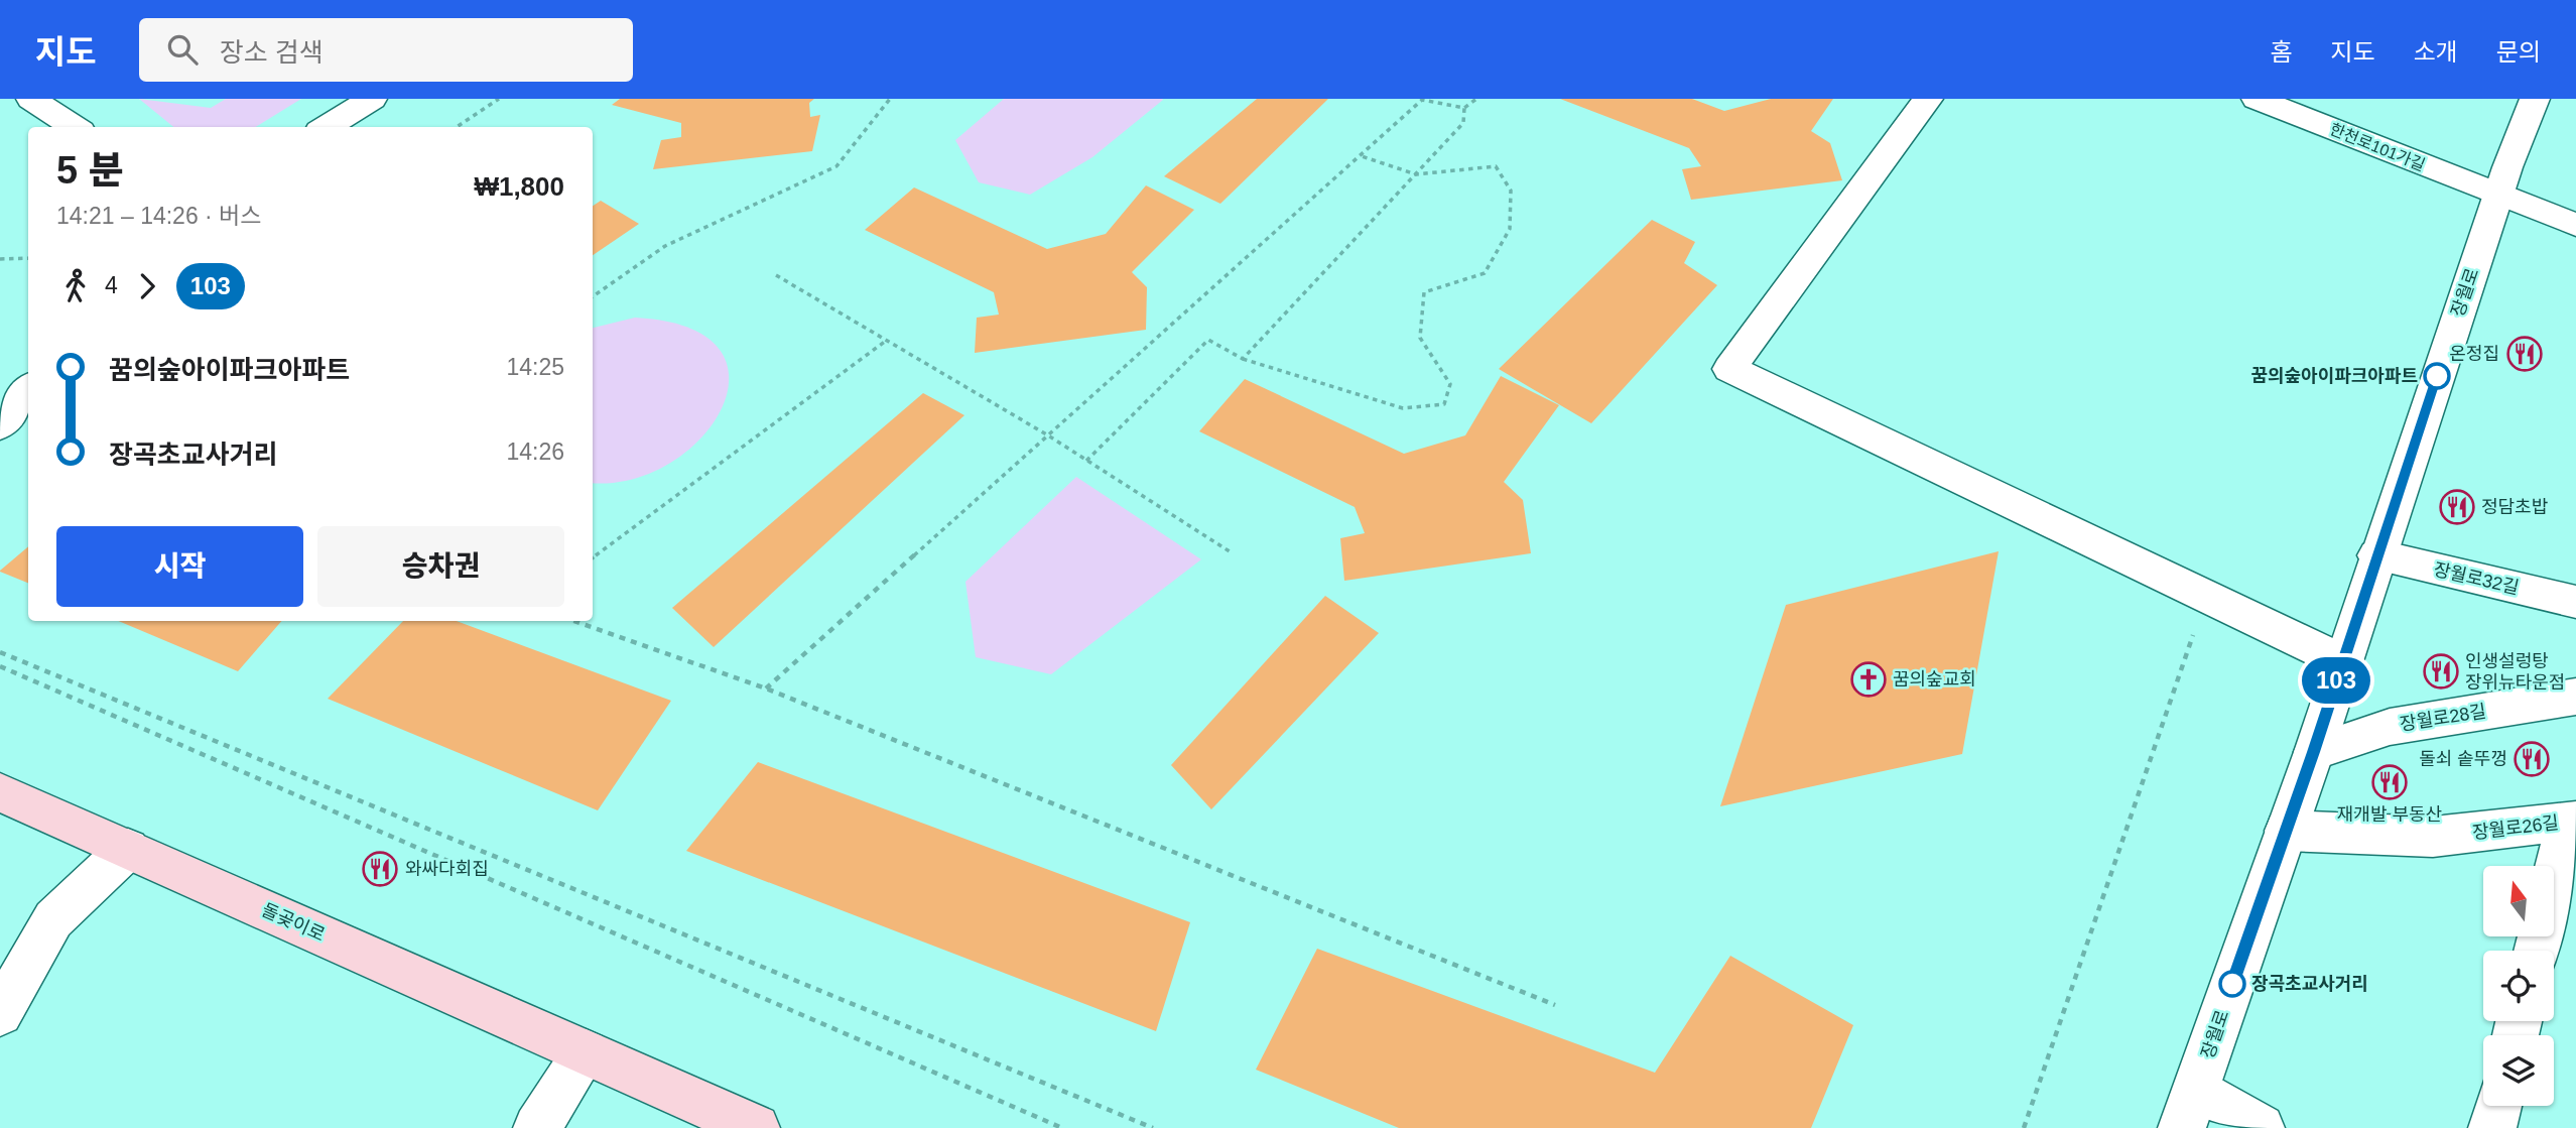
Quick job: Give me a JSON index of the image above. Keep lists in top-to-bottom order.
{
  "streets": {
    "main road": ["돌곶이로"],
    "street": [
      "한천로101가길",
      "장월로",
      "장월로32길",
      "장월로28길",
      "장월로26길"
    ]
  },
  "crossings": [
    ["한천로101가길", "장월로"],
    ["장월로", "장월로32길"],
    ["장월로", "장월로28길"],
    ["장월로", "장월로26길"]
  ],
  "places": {
    "restaurant": [
      "온정집",
      "정담초밥",
      "인생설렁탕 장위뉴타운점",
      "돌쇠 솥뚜껑",
      "재개발 부동산",
      "와싸다회집"
    ],
    "other": ["꿈의숲아이파크아파트", "장곡초교사거리"],
    "church": ["꿈의숲교회"]
  },
  "lines": ["bus line 103"],
  "north": "top",
  "page": {
    "header": "지도",
    "search": "장소 검색",
    "nav": [
      "홈",
      "지도",
      "소개",
      "문의"
    ],
    "on_map": "103",
    "heading": ["5 분", "14:21 – 14:26 · 버스", "₩1,800"],
    "legs": ["4", "103"],
    "list": [
      {
        "name": "꿈의숲아이파크아파트",
        "value": "14:25"
      },
      {
        "name": "장곡초교사거리",
        "value": "14:26"
      }
    ],
    "buttons": ["시작", "승차권"]
  }
}
